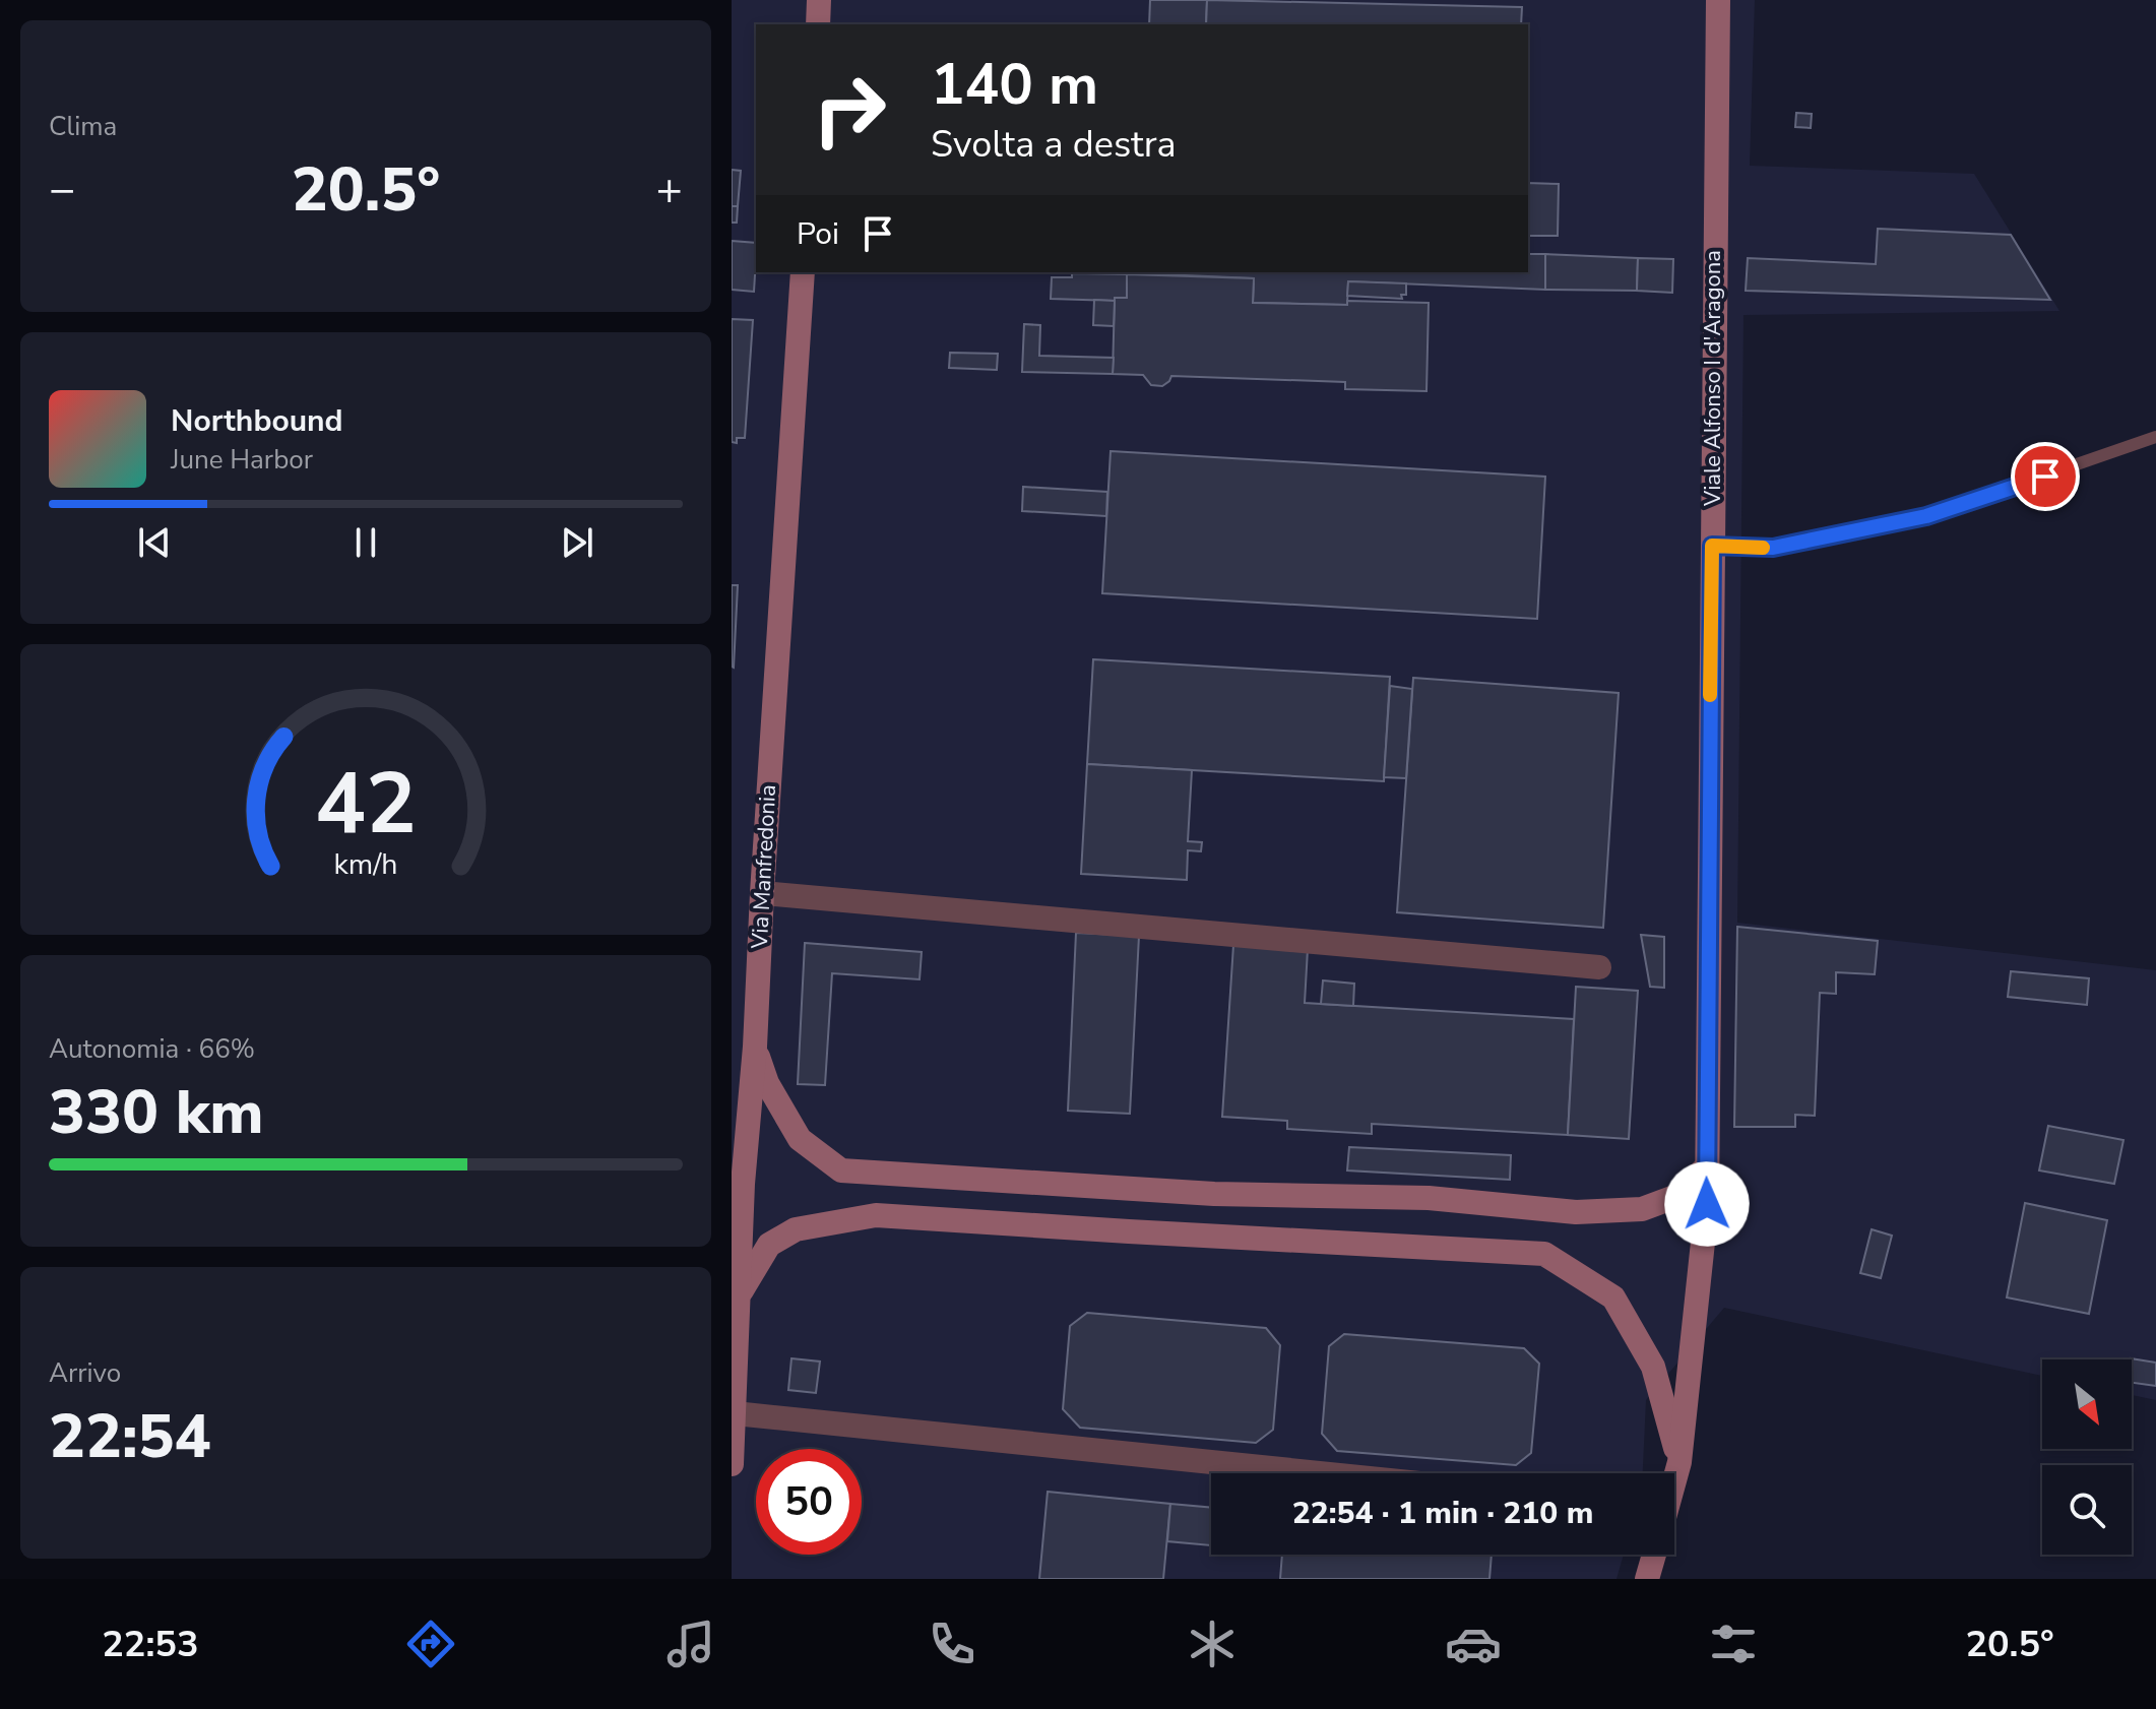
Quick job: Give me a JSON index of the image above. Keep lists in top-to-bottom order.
{
  "streets": {
    "main road": ["Viale Alfonso I d'Aragona", "Via Manfredonia"]
  },
  "north": "bottom right",
  "page": {
    "tile": [
      "Clima",
      ["Autonomia · 66%", "330 km"],
      ["Arrivo", "22:54"]
    ],
    "turn": ["140 m", "Svolta a destra"],
    "heat": ["−", "20.5°", "+"],
    "then": "Poi",
    "song": ["Northbound", "June Harbor"],
    "limit": "50",
    "trip": "22:54 · 1 min · 210 m",
    "tabs": ["22:53", "20.5°"],
    "gauge": ["42", "km/h"]
  }
}
